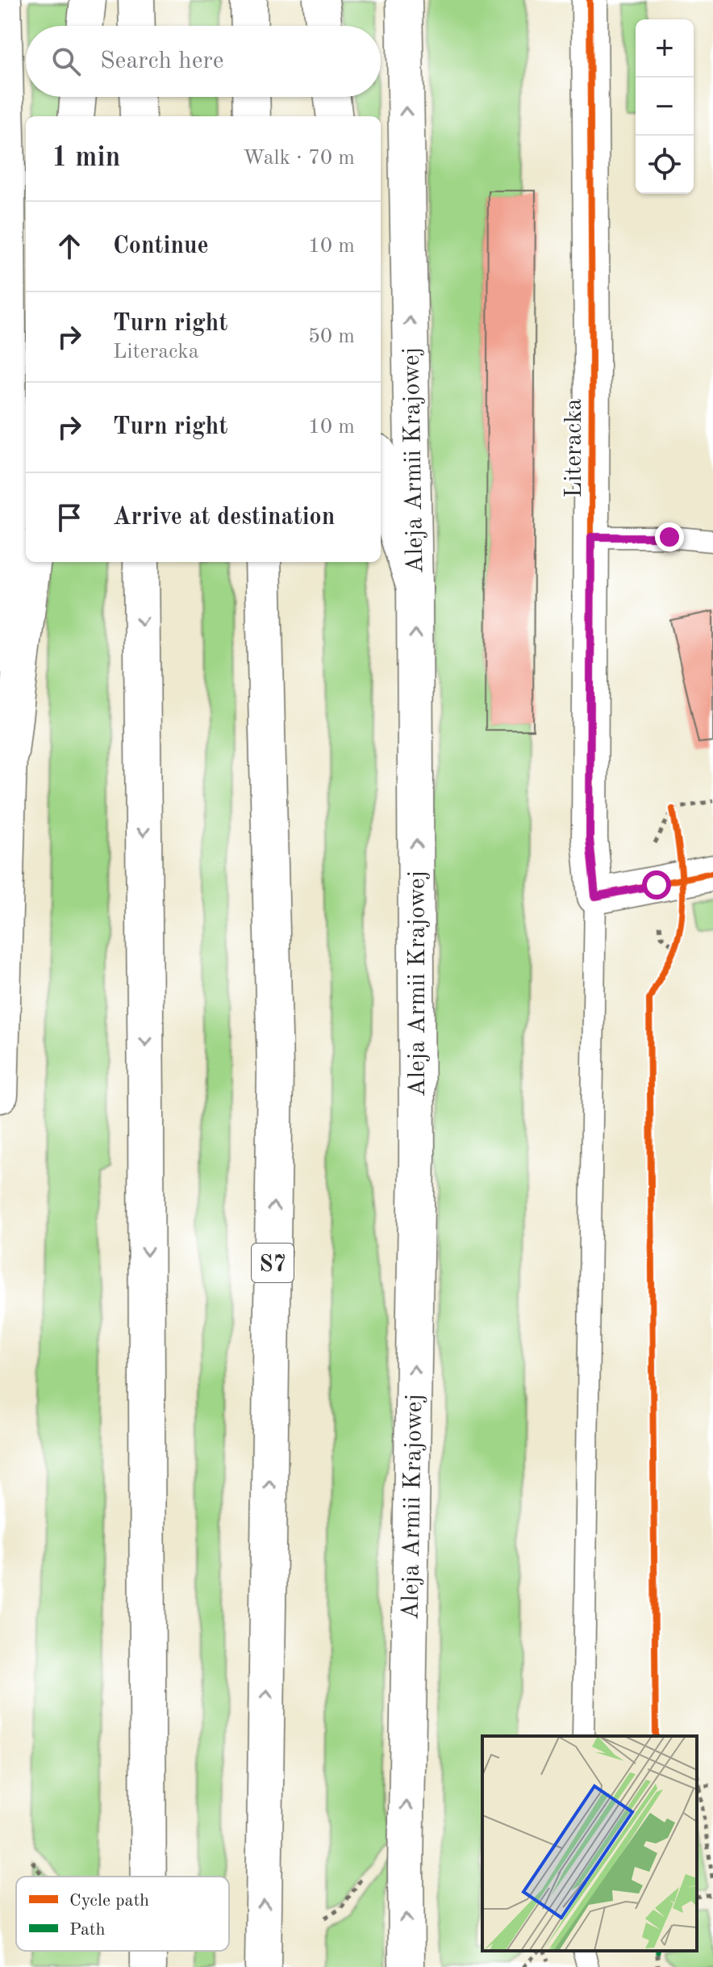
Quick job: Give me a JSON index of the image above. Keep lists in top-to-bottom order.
{
  "streets": {
    "main road": ["Literacka", "Aleja Armii Krajowej", "S7"]
  },
  "legend": ["Cycle path", "Path"],
  "page": {
    "map_buttons": ["+", "−"],
    "search": "Search here",
    "heading": ["1 min", "Walk · 70 m"],
    "list": [
      ["Continue", "10 m"],
      ["Turn right", "Literacka", "50 m"],
      ["Turn right", "10 m"],
      "Arrive at destination"
    ]
  }
}
